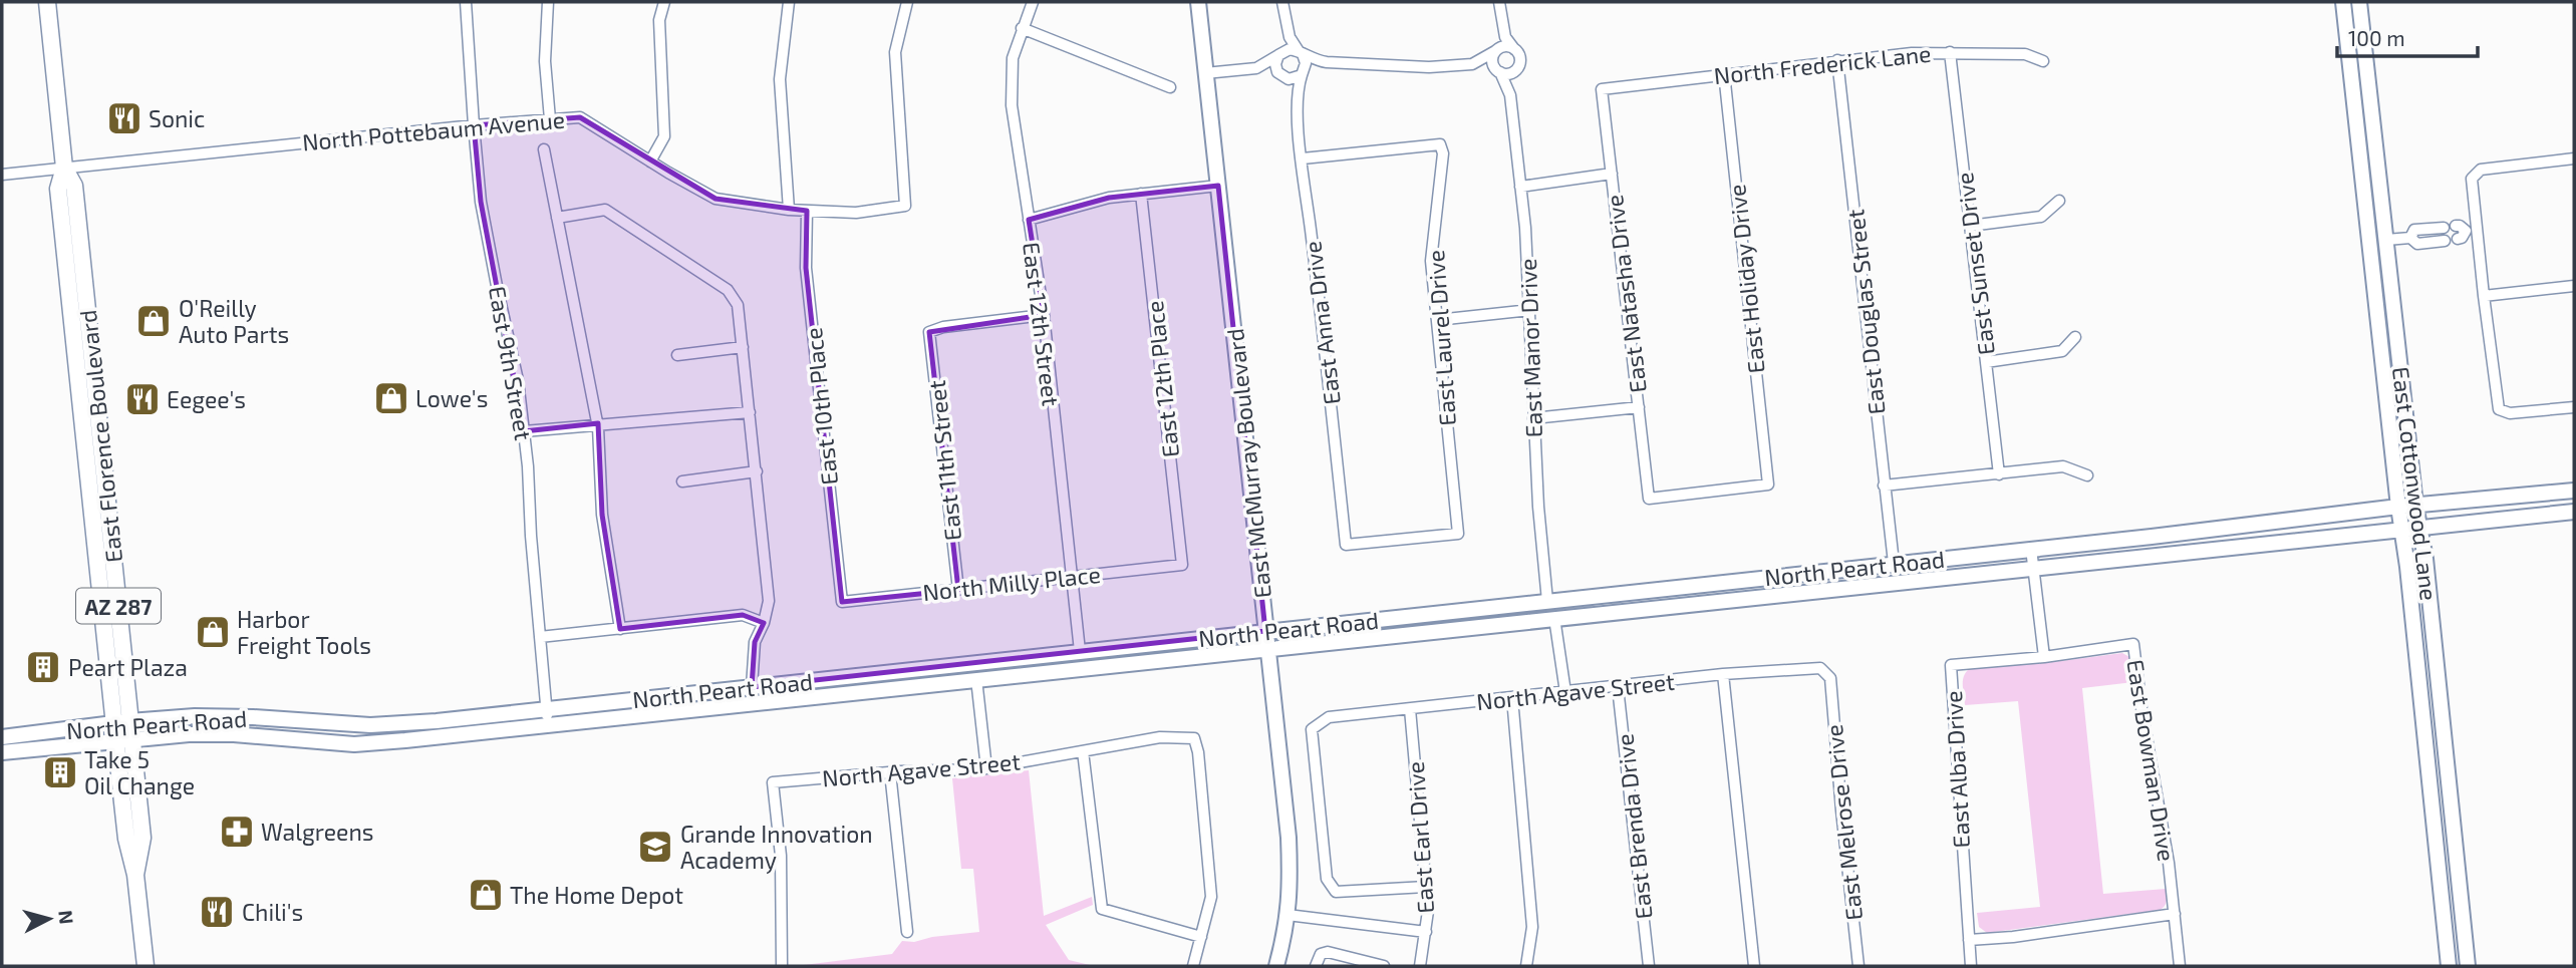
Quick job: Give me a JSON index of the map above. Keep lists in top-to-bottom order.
{
  "streets": {
    "main road": ["East Florence Boulevard", "AZ 287"],
    "street": [
      "North Frederick Lane",
      "North Pottebaum Avenue",
      "East Sunset Drive",
      "East Holiday Drive",
      "East Natasha Drive",
      "East Douglas Street",
      "East Anna Drive",
      "East 12th Street",
      "East Laurel Drive",
      "East Manor Drive",
      "East 9th Street",
      "East 12th Place",
      "East 10th Place",
      "East 11th Street",
      "East McMurray Boulevard",
      "East Cottonwood Lane",
      "North Peart Road",
      "North Milly Place",
      "North Agave Street",
      "East Bowman Drive",
      "East Alba Drive",
      "East Melrose Drive",
      "East Brenda Drive",
      "East Earl Drive"
    ]
  },
  "crossings": [
    ["North Frederick Lane", "East Sunset Drive"],
    ["North Frederick Lane", "East Holiday Drive"],
    ["North Frederick Lane", "East Natasha Drive"],
    ["North Frederick Lane", "East Douglas Street"],
    ["North Pottebaum Avenue", "East 9th Street"],
    ["North Pottebaum Avenue", "East 10th Place"],
    ["North Pottebaum Avenue", "East Florence Boulevard"],
    ["East Holiday Drive", "East Natasha Drive"],
    ["East Douglas Street", "North Peart Road"],
    ["East Anna Drive", "East Laurel Drive"],
    ["East 12th Street", "East 11th Street"],
    ["East 12th Street", "North Peart Road"],
    ["East 12th Street", "North Milly Place"],
    ["East Manor Drive", "North Peart Road"],
    ["East 9th Street", "North Peart Road"],
    ["East 12th Place", "North Milly Place"],
    ["East 10th Place", "North Milly Place"],
    ["East Florence Boulevard", "North Peart Road"],
    ["East 11th Street", "North Milly Place"],
    ["East McMurray Boulevard", "North Peart Road"],
    ["East Cottonwood Lane", "North Peart Road"],
    ["North Agave Street", "East Melrose Drive"],
    ["North Agave Street", "East Brenda Drive"],
    ["North Agave Street", "East Earl Drive"],
    ["East Bowman Drive", "East Alba Drive"]
  ],
  "places": {
    "restaurant": ["Sonic", "Eegee's", "Chili's"],
    "shop": [
      "O'Reilly Auto Parts",
      "Lowe's",
      "Harbor Freight Tools",
      "The Home Depot"
    ],
    "building": ["Peart Plaza", "Take 5 Oil Change"],
    "pharmacy": ["Walgreens"],
    "school or university": ["Grande Innovation Academy"]
  },
  "scale_bar": "100 m",
  "north": "right"
}
